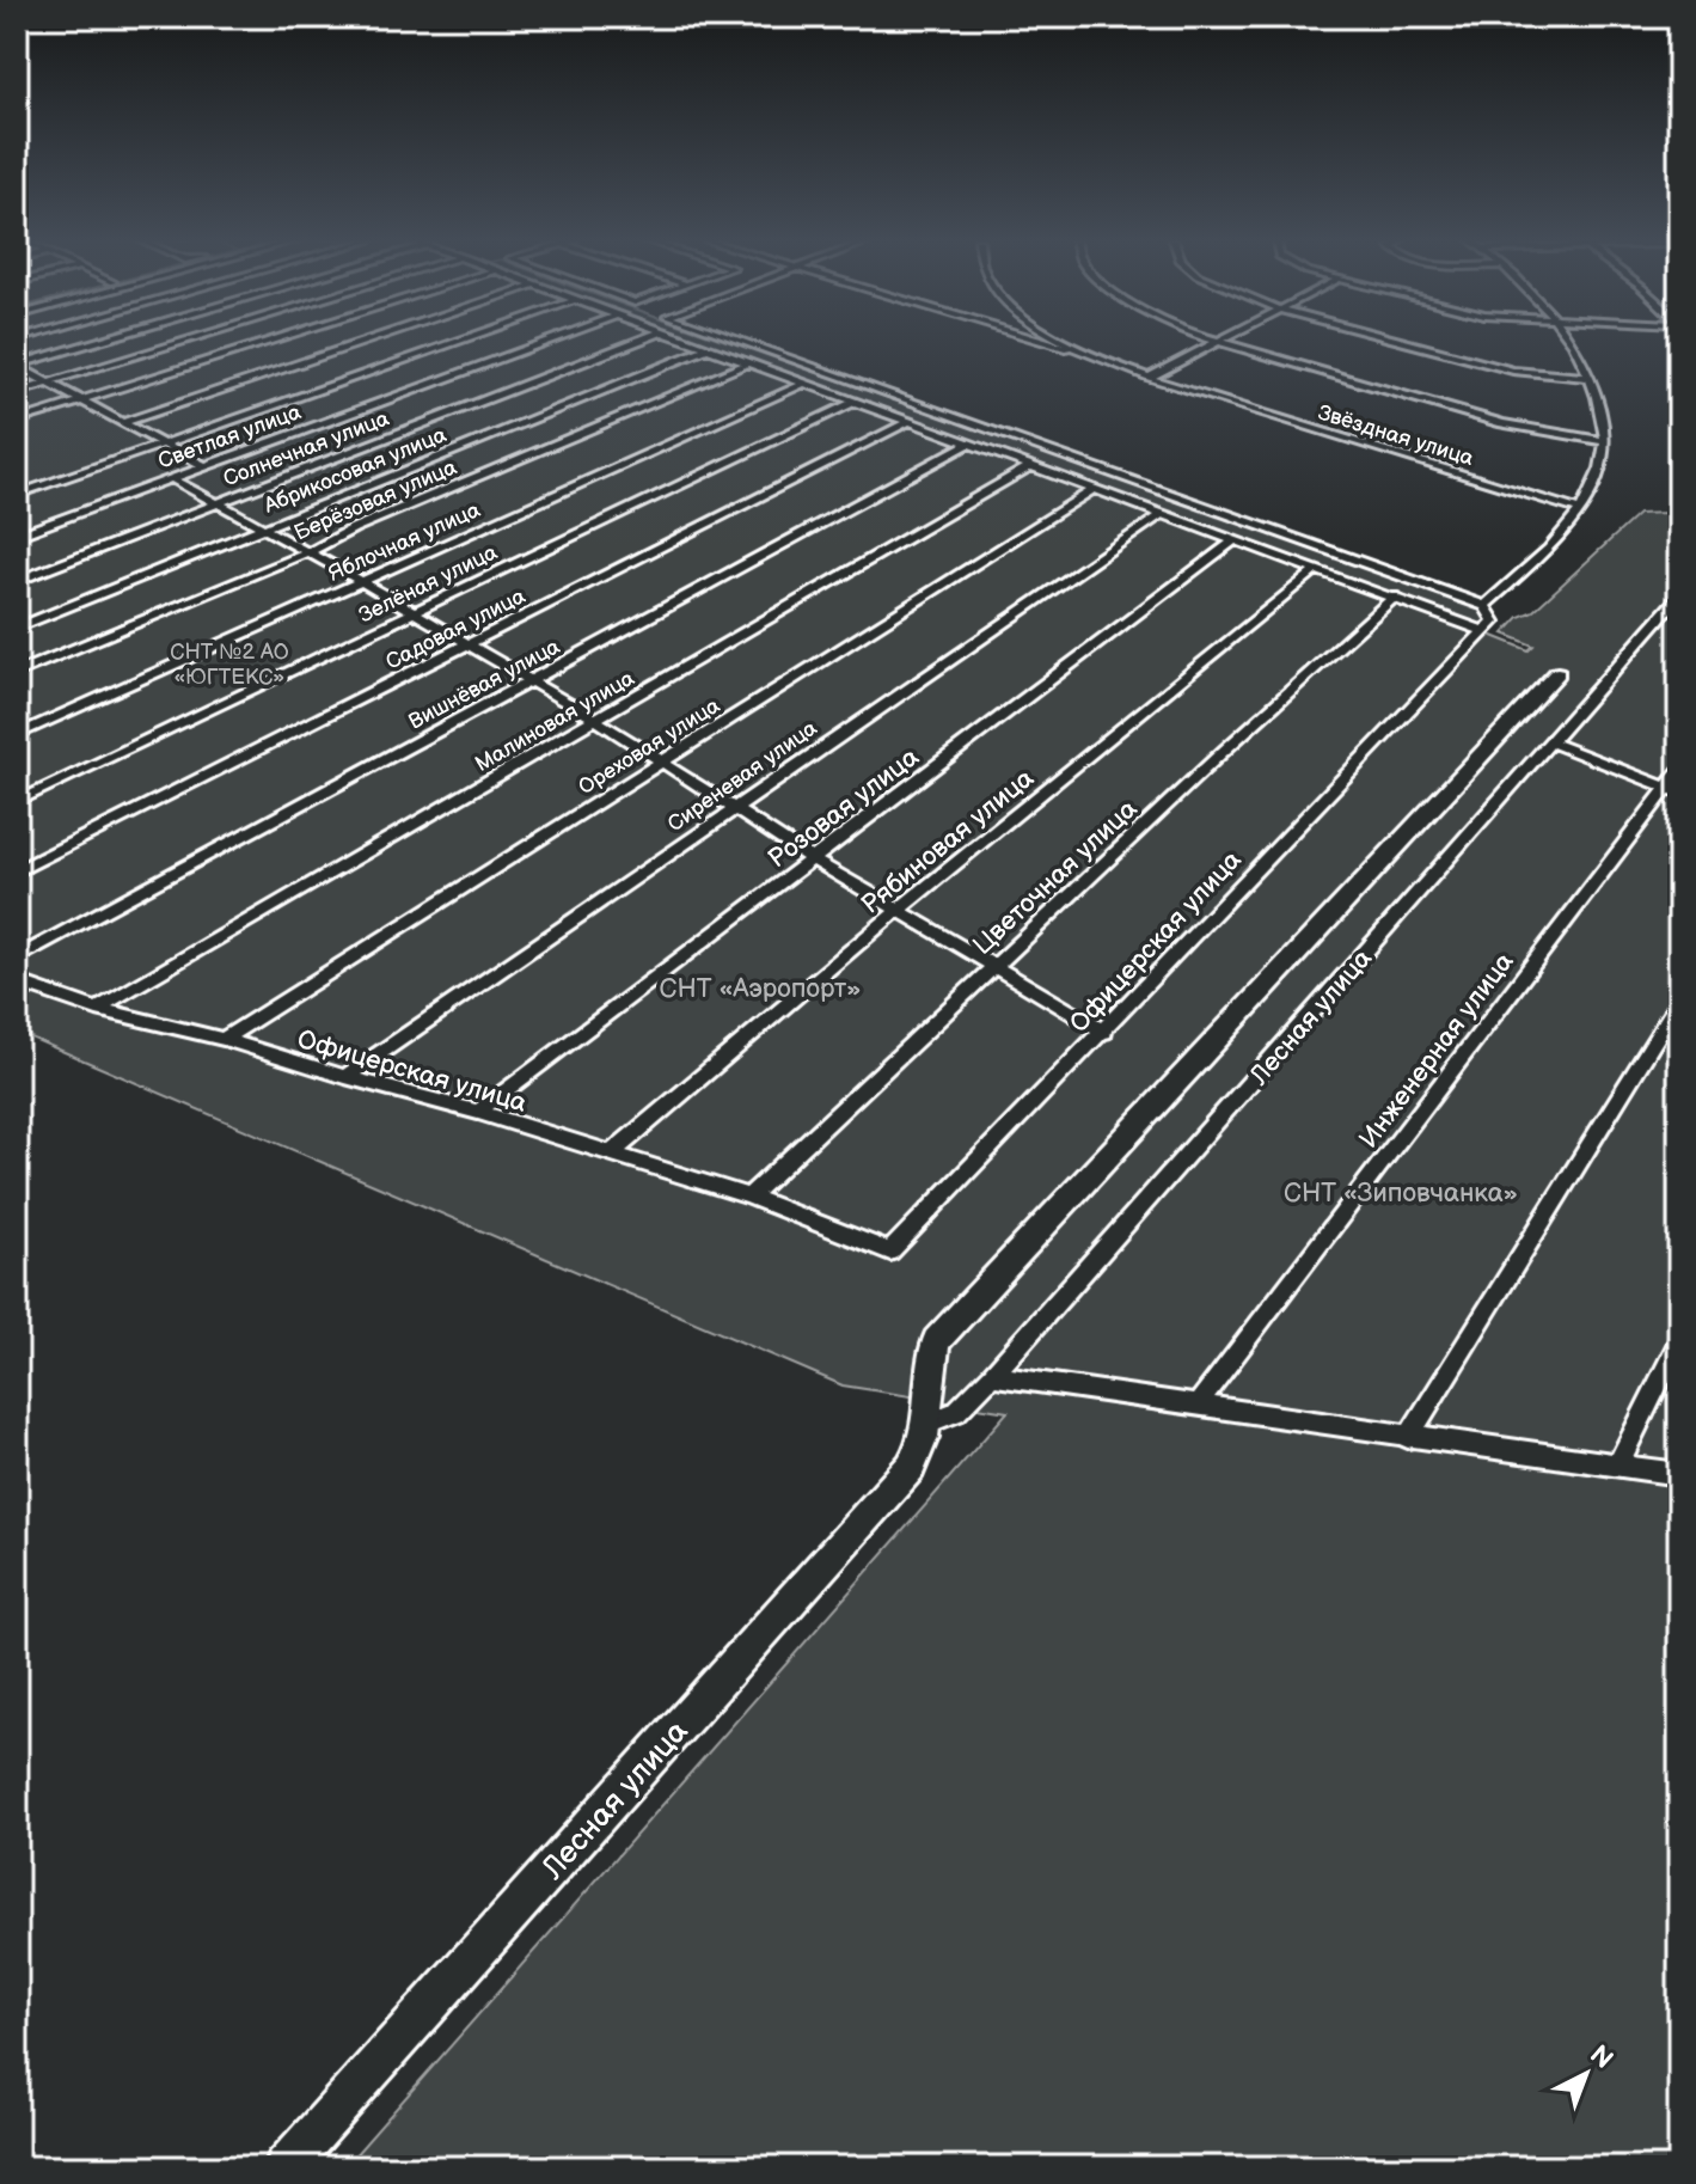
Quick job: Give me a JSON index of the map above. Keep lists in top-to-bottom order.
{
  "streets": {
    "street": [
      "Звёздная улица",
      "Светлая улица",
      "Солнечная улица",
      "Абрикосовая улица",
      "Берёзовая улица",
      "Яблочная улица",
      "Зелёная улица",
      "Садовая улица",
      "Вишнёвая улица",
      "Малиновая улица",
      "Ореховая улица",
      "Сиреневая улица",
      "Розовая улица",
      "Рябиновая улица",
      "Цветочная улица",
      "Офицерская улица",
      "Лесная улица",
      "Инженерная улица"
    ]
  },
  "crossings": [
    ["Малиновая улица", "Офицерская улица"],
    ["Ореховая улица", "Офицерская улица"],
    ["Сиреневая улица", "Офицерская улица"],
    ["Розовая улица", "Офицерская улица"],
    ["Рябиновая улица", "Офицерская улица"],
    ["Цветочная улица", "Офицерская улица"]
  ],
  "parks": ["СНТ №2 АО «ЮГТЕКС»", "СНТ «Аэропорт»", "СНТ «Зиповчанка»"],
  "north": "top right"
}
